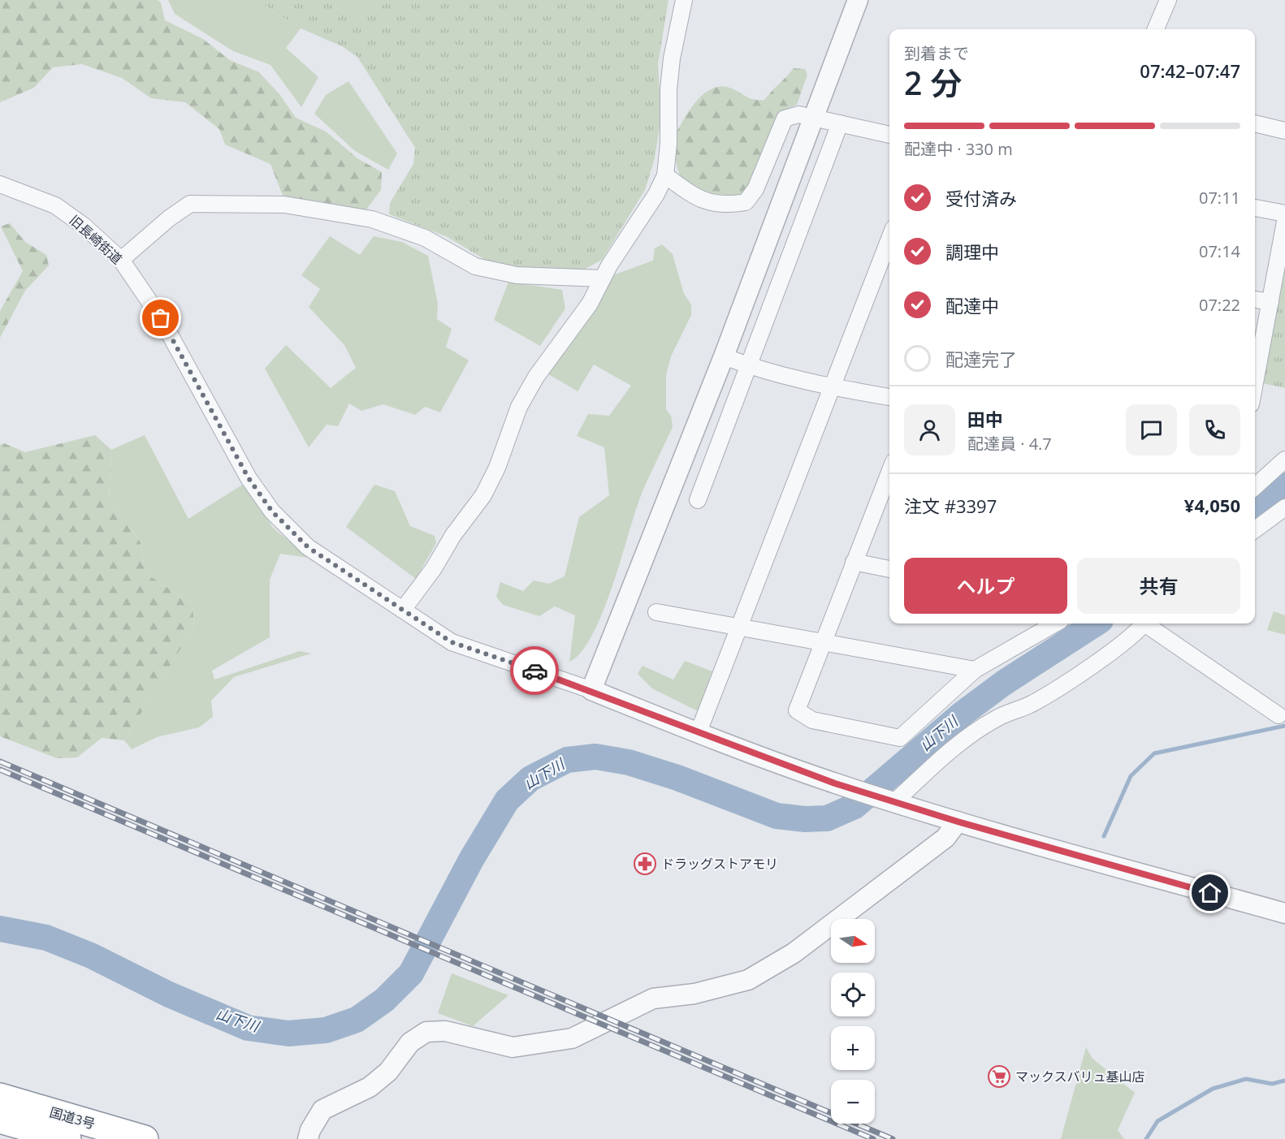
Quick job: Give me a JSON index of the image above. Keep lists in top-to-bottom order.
{
  "streets": {
    "highway": ["国道3号"],
    "street": ["旧長崎街道"]
  },
  "water": ["山下川"],
  "places": {
    "pharmacy": ["ドラッグストアモリ"],
    "supermarket": ["マックスバリュ基山店"]
  },
  "north": "right",
  "page": {
    "heading": ["2 分", "到着まで", "07:42–07:47"],
    "panel": [
      "田中",
      "配達員 · 4.7",
      "注文 #3397",
      "¥4,050"
    ],
    "bar": "配達中 · 330 m",
    "list": [
      ["受付済み", "07:11"],
      ["調理中", "07:14"],
      ["配達中", "07:22"],
      "配達完了"
    ],
    "buttons": ["ヘルプ", "共有"],
    "map_buttons": ["+", "−"]
  }
}
